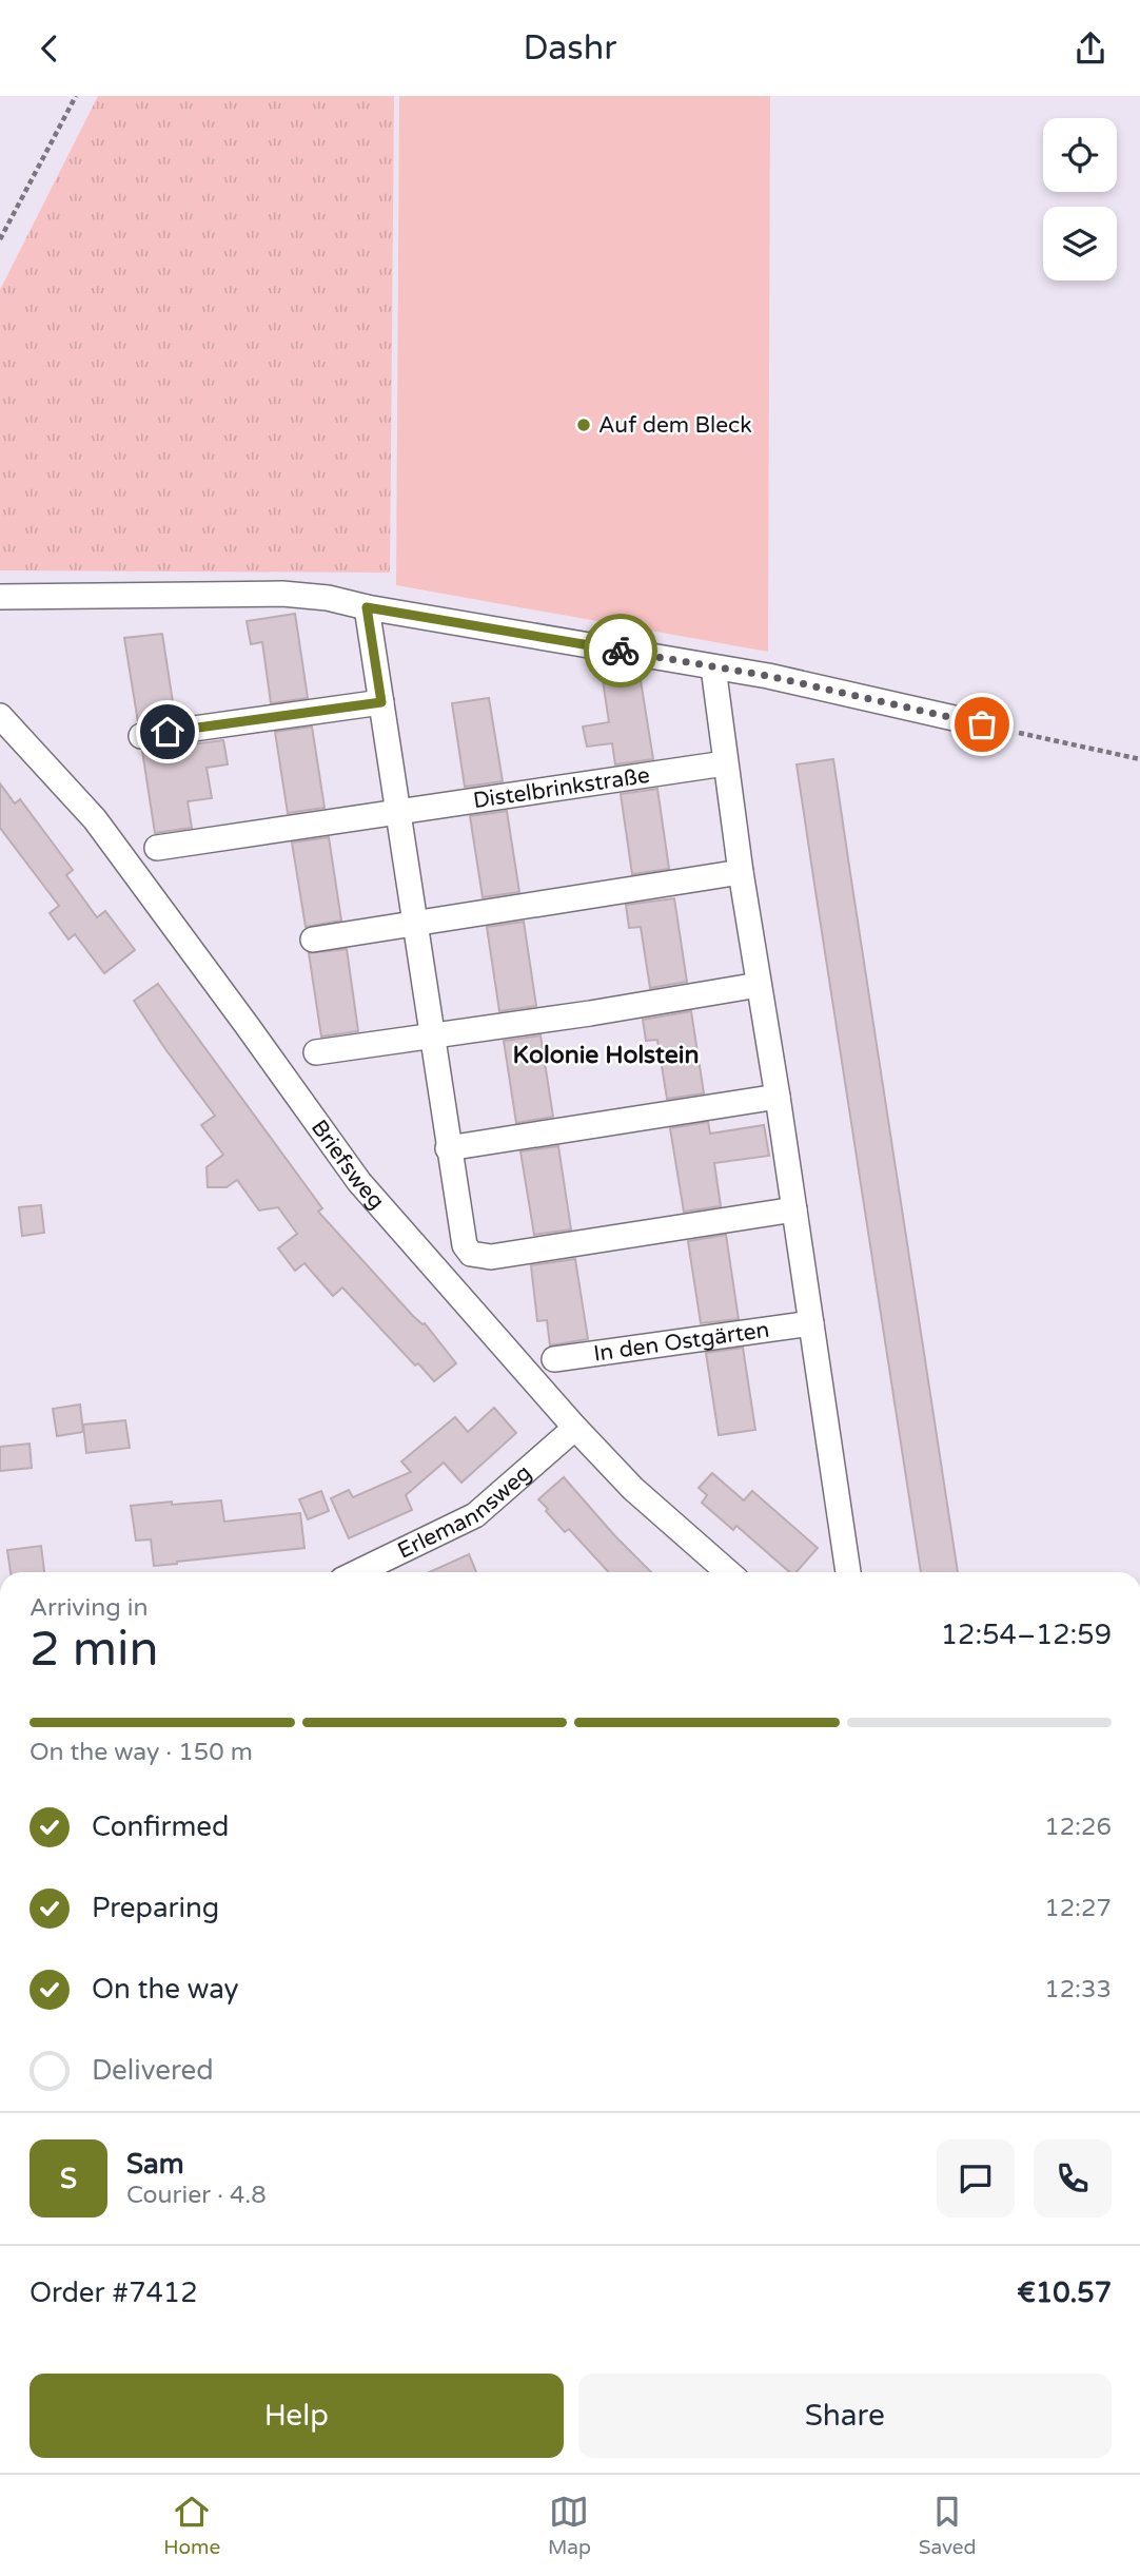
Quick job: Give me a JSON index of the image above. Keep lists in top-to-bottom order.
{
  "streets": {
    "street": [
      "Distelbrinkstraße",
      "Briefsweg",
      "In den Ostgärten",
      "Erlemannsweg"
    ]
  },
  "crossings": [
    ["Briefsweg", "Erlemannsweg"]
  ],
  "districts": ["Kolonie Holstein"],
  "places": ["Auf dem Bleck"],
  "page": {
    "header": "Dashr",
    "heading": ["2 min", "Arriving in", "12:54–12:59"],
    "panel": [
      "Sam",
      "Courier · 4.8",
      "Order #7412",
      "€10.57"
    ],
    "bar": "On the way · 150 m",
    "list": [
      ["Confirmed", "12:26"],
      ["Preparing", "12:27"],
      ["On the way", "12:33"],
      "Delivered"
    ],
    "round": "S",
    "buttons": ["Help", "Share"],
    "tabs": ["Home", "Map", "Saved"]
  }
}
